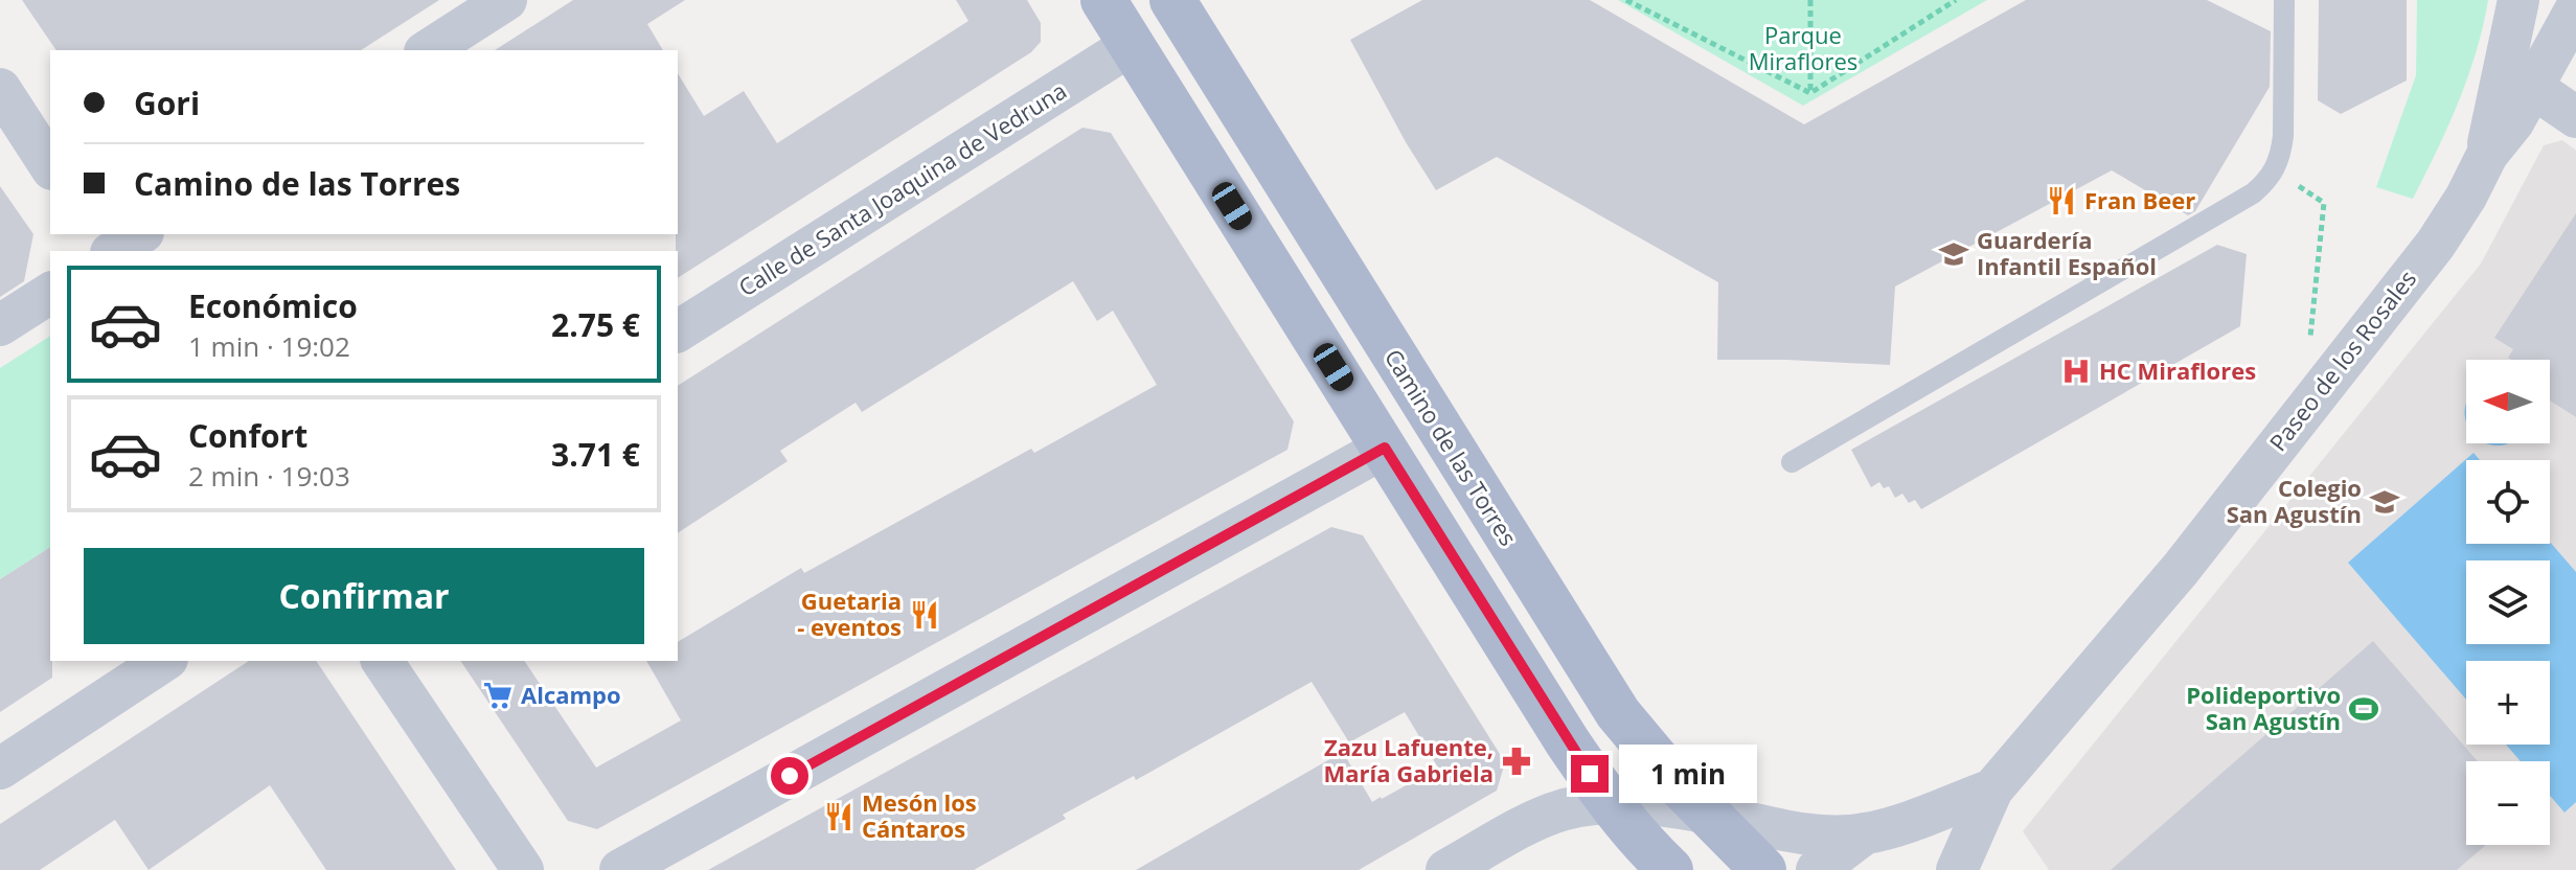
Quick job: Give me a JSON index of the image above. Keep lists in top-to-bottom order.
{
  "streets": {
    "main road": ["Camino de las Torres"],
    "street": ["Calle de Santa Joaquina de Vedruna", "Paseo de los Rosales"]
  },
  "crossings": [
    ["Paseo de los Rosales", "Camino de las Torres"]
  ],
  "parks": ["Parque Miraflores"],
  "places": {
    "restaurant": ["Fran Beer", "Guetaria - eventos", "Mesón los Cántaros"],
    "school or university": ["Guardería Infantil Español", "Colegio San Agustín"],
    "hospital": ["HC Miraflores"],
    "supermarket": ["Alcampo"],
    "sports": ["Polideportivo San Agustín"],
    "pharmacy": ["Zazu Lafuente, María Gabriela"]
  },
  "north": "left",
  "page": {
    "banner": ["Gori", "Camino de las Torres"],
    "list": [
      {
        "name": "Económico",
        "note": "1 min · 19:02",
        "value": "2.75 €"
      },
      {
        "name": "Confort",
        "note": "2 min · 19:03",
        "value": "3.71 €"
      }
    ],
    "map_buttons": ["+", "−"],
    "buttons": "Confirmar",
    "bubble": "1 min"
  }
}
